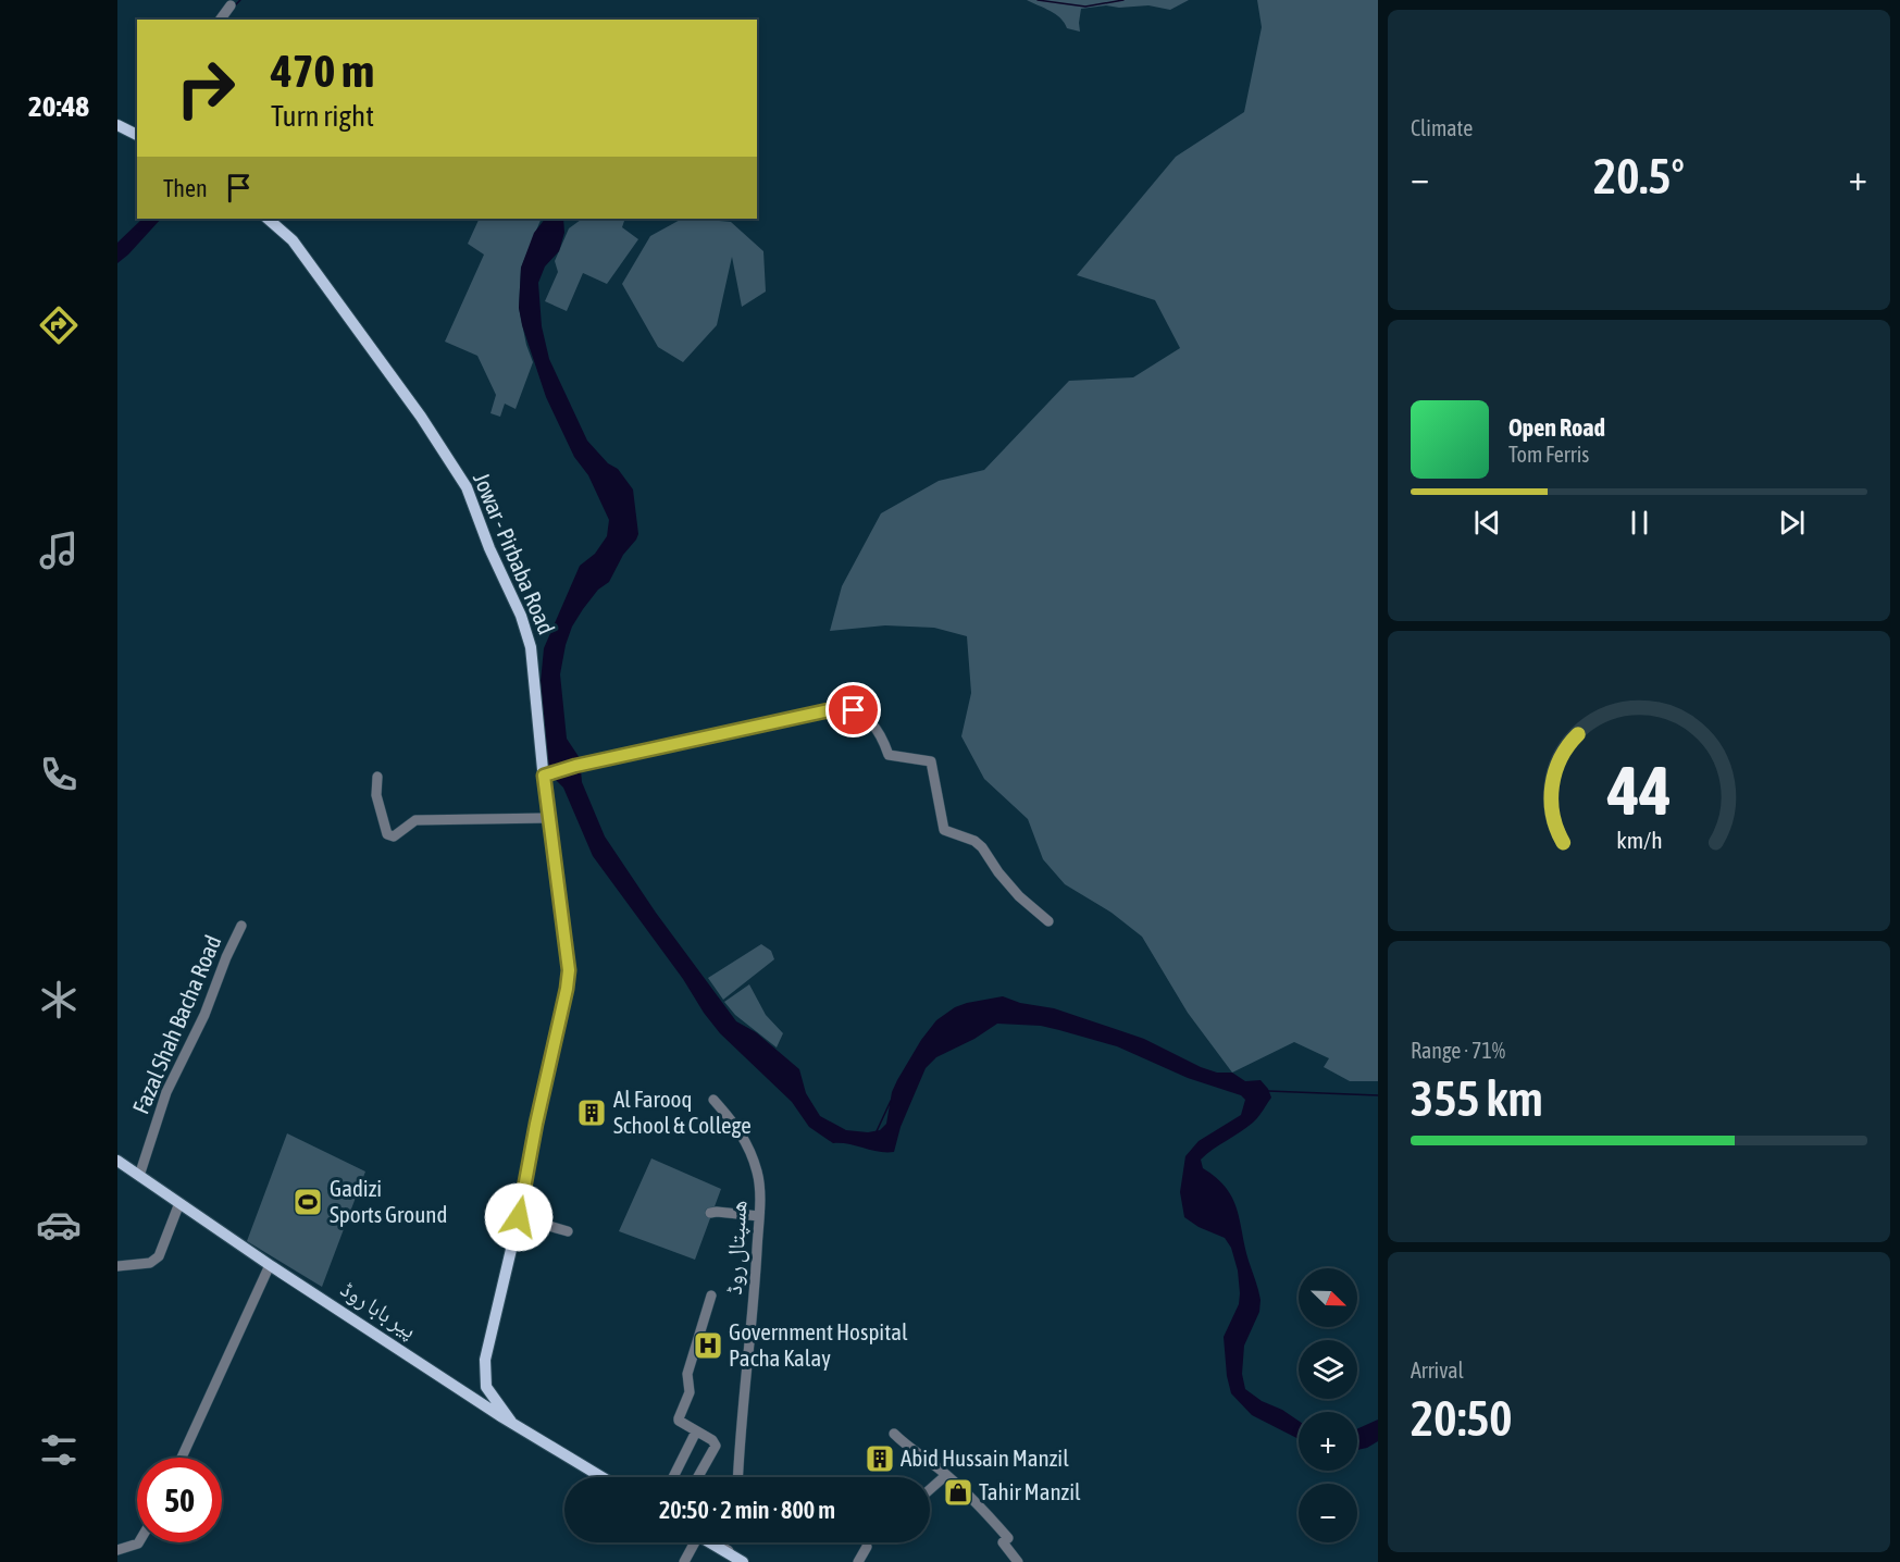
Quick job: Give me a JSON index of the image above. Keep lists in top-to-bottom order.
{
  "streets": {
    "main road": ["Jowar - Pirbaba Road", "پیر بابا روڈ"],
    "street": ["Fazal Shah Bacha Road", "ھسپتال روڈ"]
  },
  "crossings": [
    ["Fazal Shah Bacha Road", "پیر بابا روڈ"]
  ],
  "places": {
    "building": ["Al Farooq School & College", "Abid Hussain Manzil"],
    "sports": ["Gadizi Sports Ground"],
    "hospital": ["Government Hospital Pacha Kalay"],
    "shop": ["Tahir Manzil"]
  },
  "north": "bottom right",
  "page": {
    "tabs": "20:48",
    "tile": [
      "Climate",
      ["Range · 71%", "355 km"],
      ["Arrival", "20:50"]
    ],
    "turn": ["470 m", "Turn right"],
    "heat": ["−", "20.5°", "+"],
    "then": "Then",
    "song": ["Open Road", "Tom Ferris"],
    "map_buttons": ["+", "−"],
    "limit": "50",
    "trip": "20:50 · 2 min · 800 m",
    "gauge": ["44", "km/h"]
  }
}
